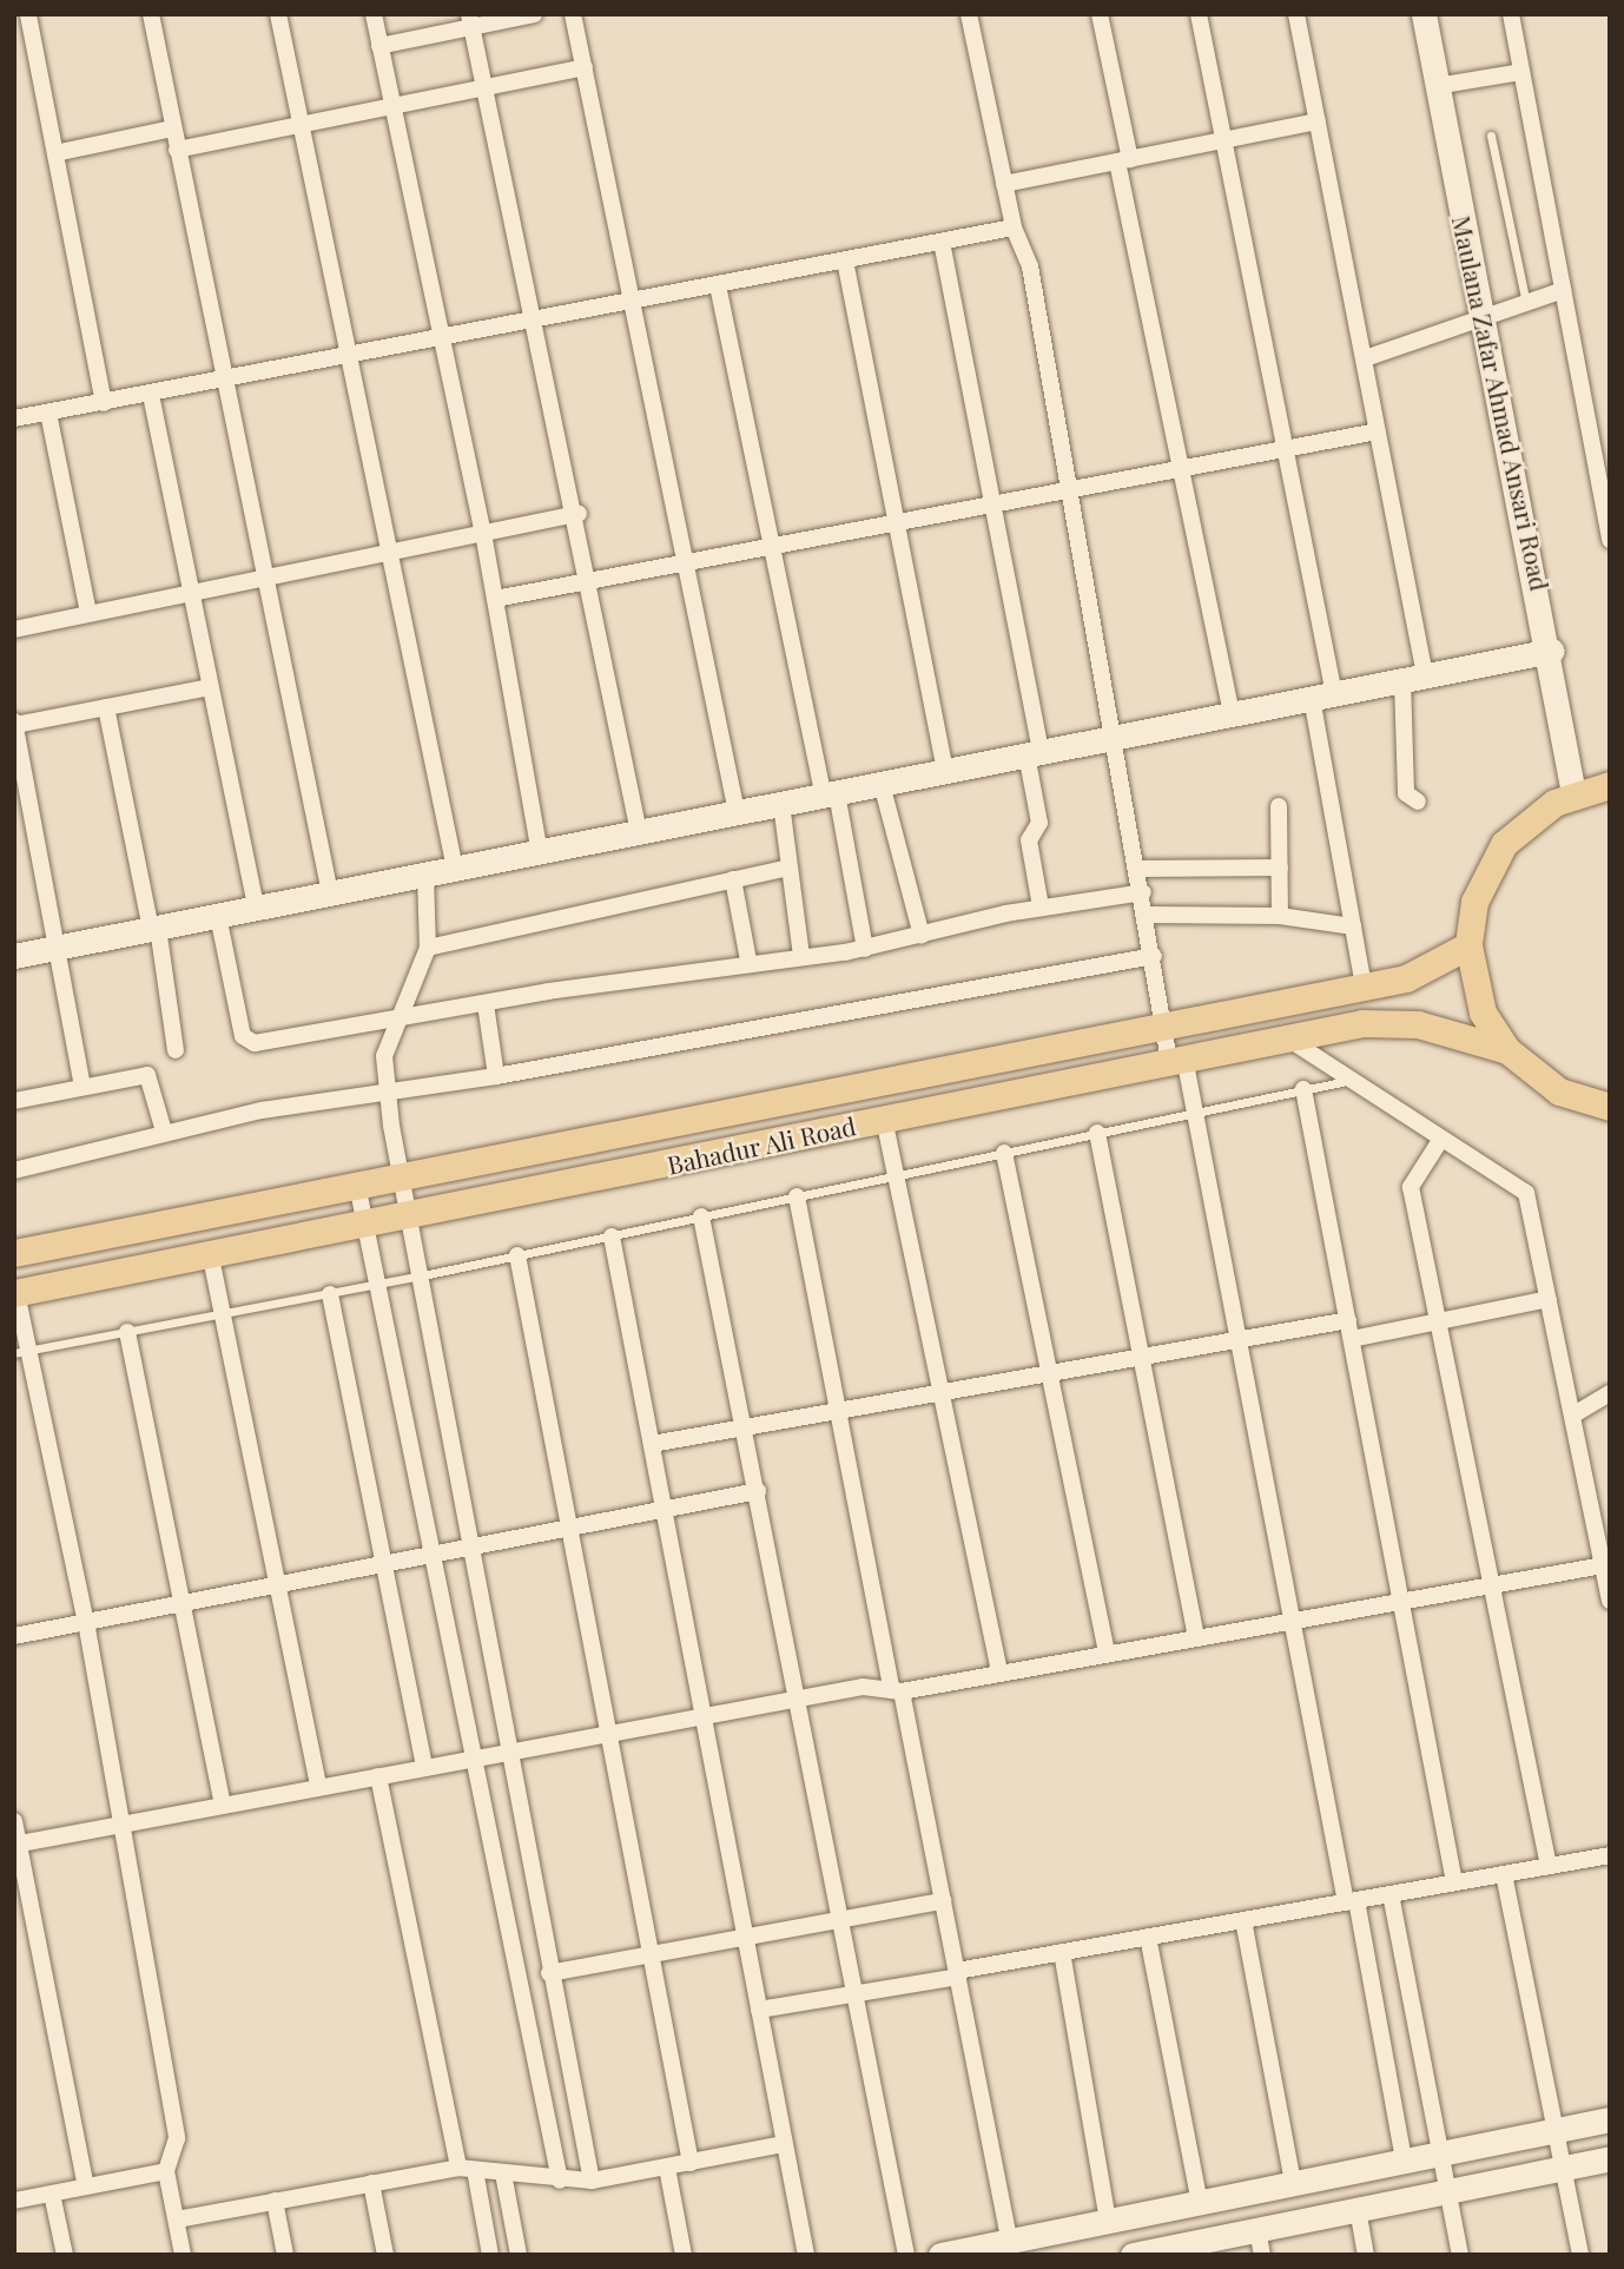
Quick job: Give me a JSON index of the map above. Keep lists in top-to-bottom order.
{
  "streets": {
    "main road": ["Bahadur Ali Road"],
    "street": ["Maulana Zafar Ahmad Ansari Road"]
  }
}
